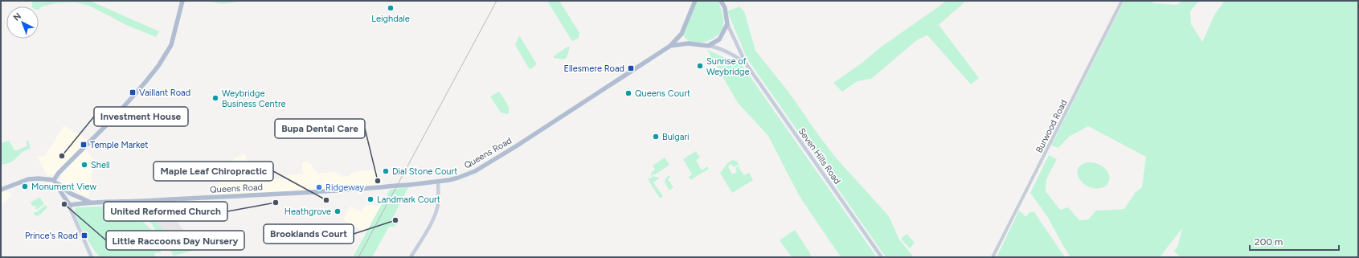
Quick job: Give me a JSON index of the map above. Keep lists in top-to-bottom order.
{
  "streets": {
    "main road": ["Queens Road", "Seven Hills Road"],
    "street": ["Burwood Road"]
  },
  "places": {
    "other": [
      "Leighdale",
      "Sunrise of Weybridge",
      "Queens Court",
      "Weybridge Business Centre",
      "Bulgari",
      "Investment House",
      "Shell",
      "Dial Stone Court",
      "Bupa Dental Care",
      "Monument View",
      "Ridgeway",
      "Landmark Court",
      "Maple Leaf Chiropractic",
      "United Reformed Church",
      "Little Raccoons Day Nursery",
      "Heathgrove",
      "Brooklands Court"
    ],
    "transit": [
      "Ellesmere Road",
      "Vaillant Road",
      "Temple Market",
      "Prince's Road"
    ]
  },
  "scale_bar": "200 m",
  "north": "top left"
}
